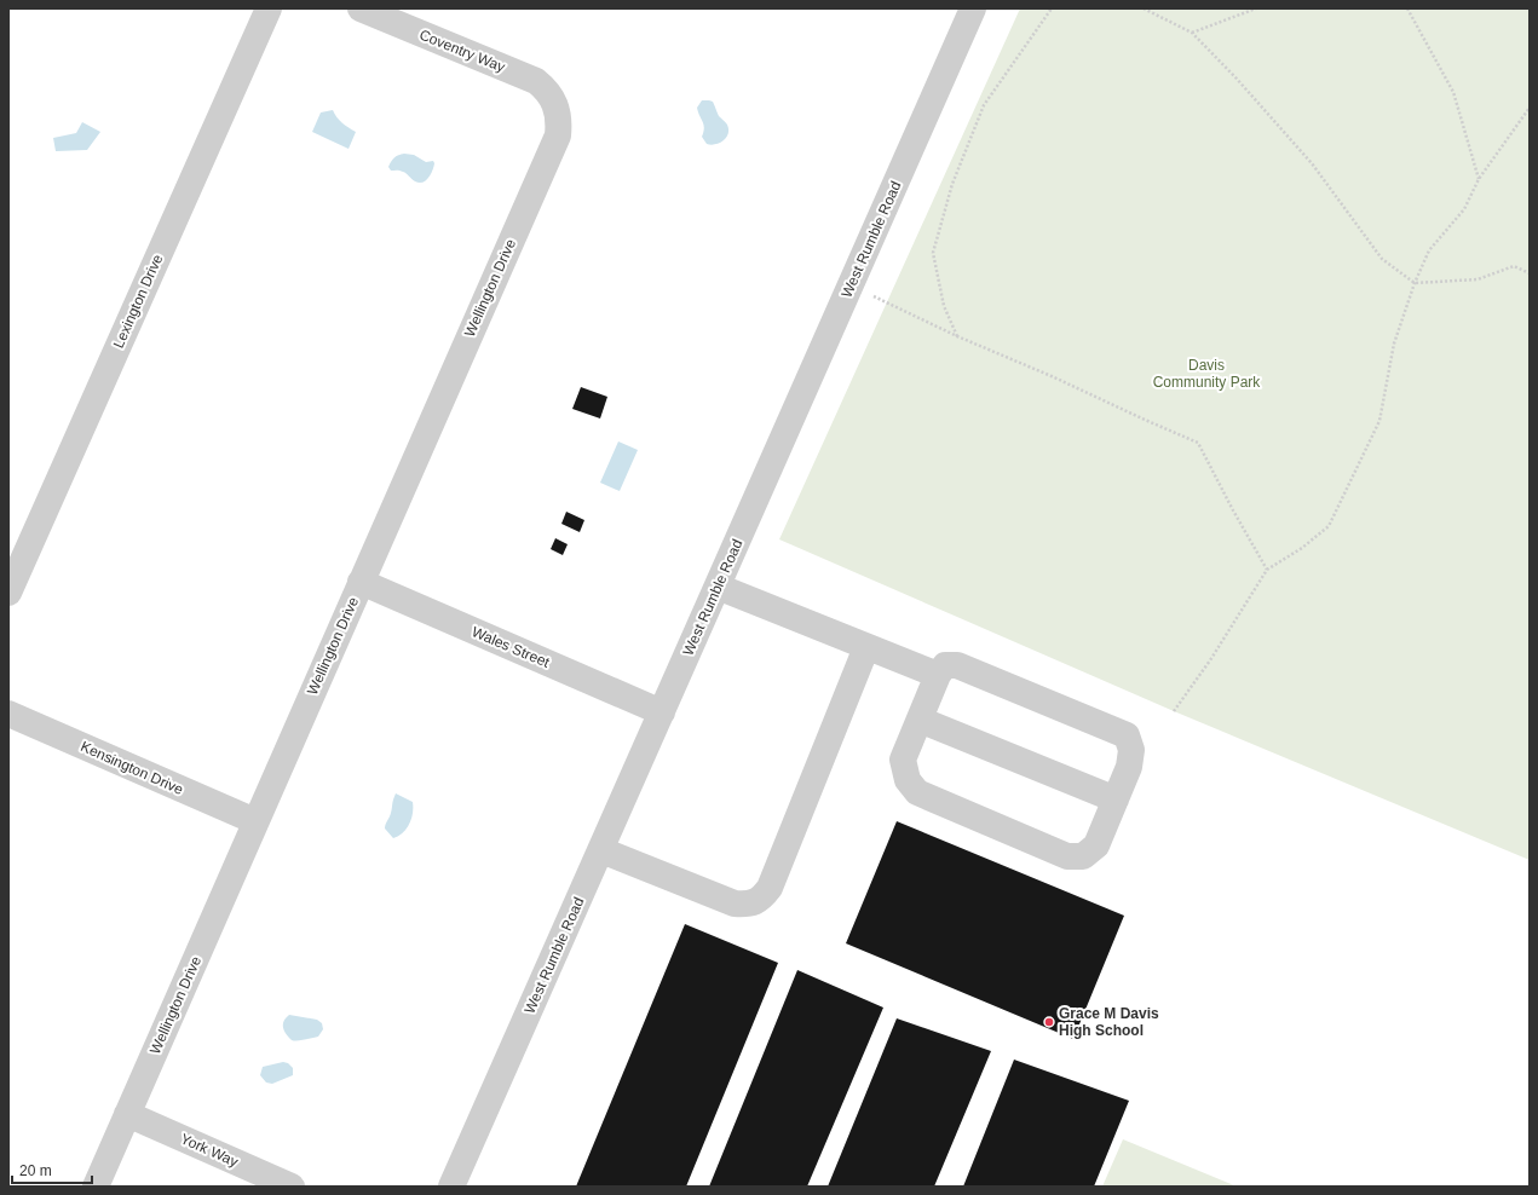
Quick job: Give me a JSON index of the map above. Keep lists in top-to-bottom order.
{
  "streets": {
    "street": [
      "Coventry Way",
      "West Rumble Road",
      "Wellington Drive",
      "Lexington Drive",
      "Wales Street",
      "Kensington Drive",
      "York Way"
    ]
  },
  "crossings": [
    ["Coventry Way", "Wellington Drive"],
    ["West Rumble Road", "Wales Street"],
    ["Wellington Drive", "Wales Street"],
    ["Wellington Drive", "Kensington Drive"],
    ["Wellington Drive", "York Way"]
  ],
  "parks": ["Davis Community Park"],
  "places": ["Grace M Davis High School"],
  "scale_bar": "20 m"
}
